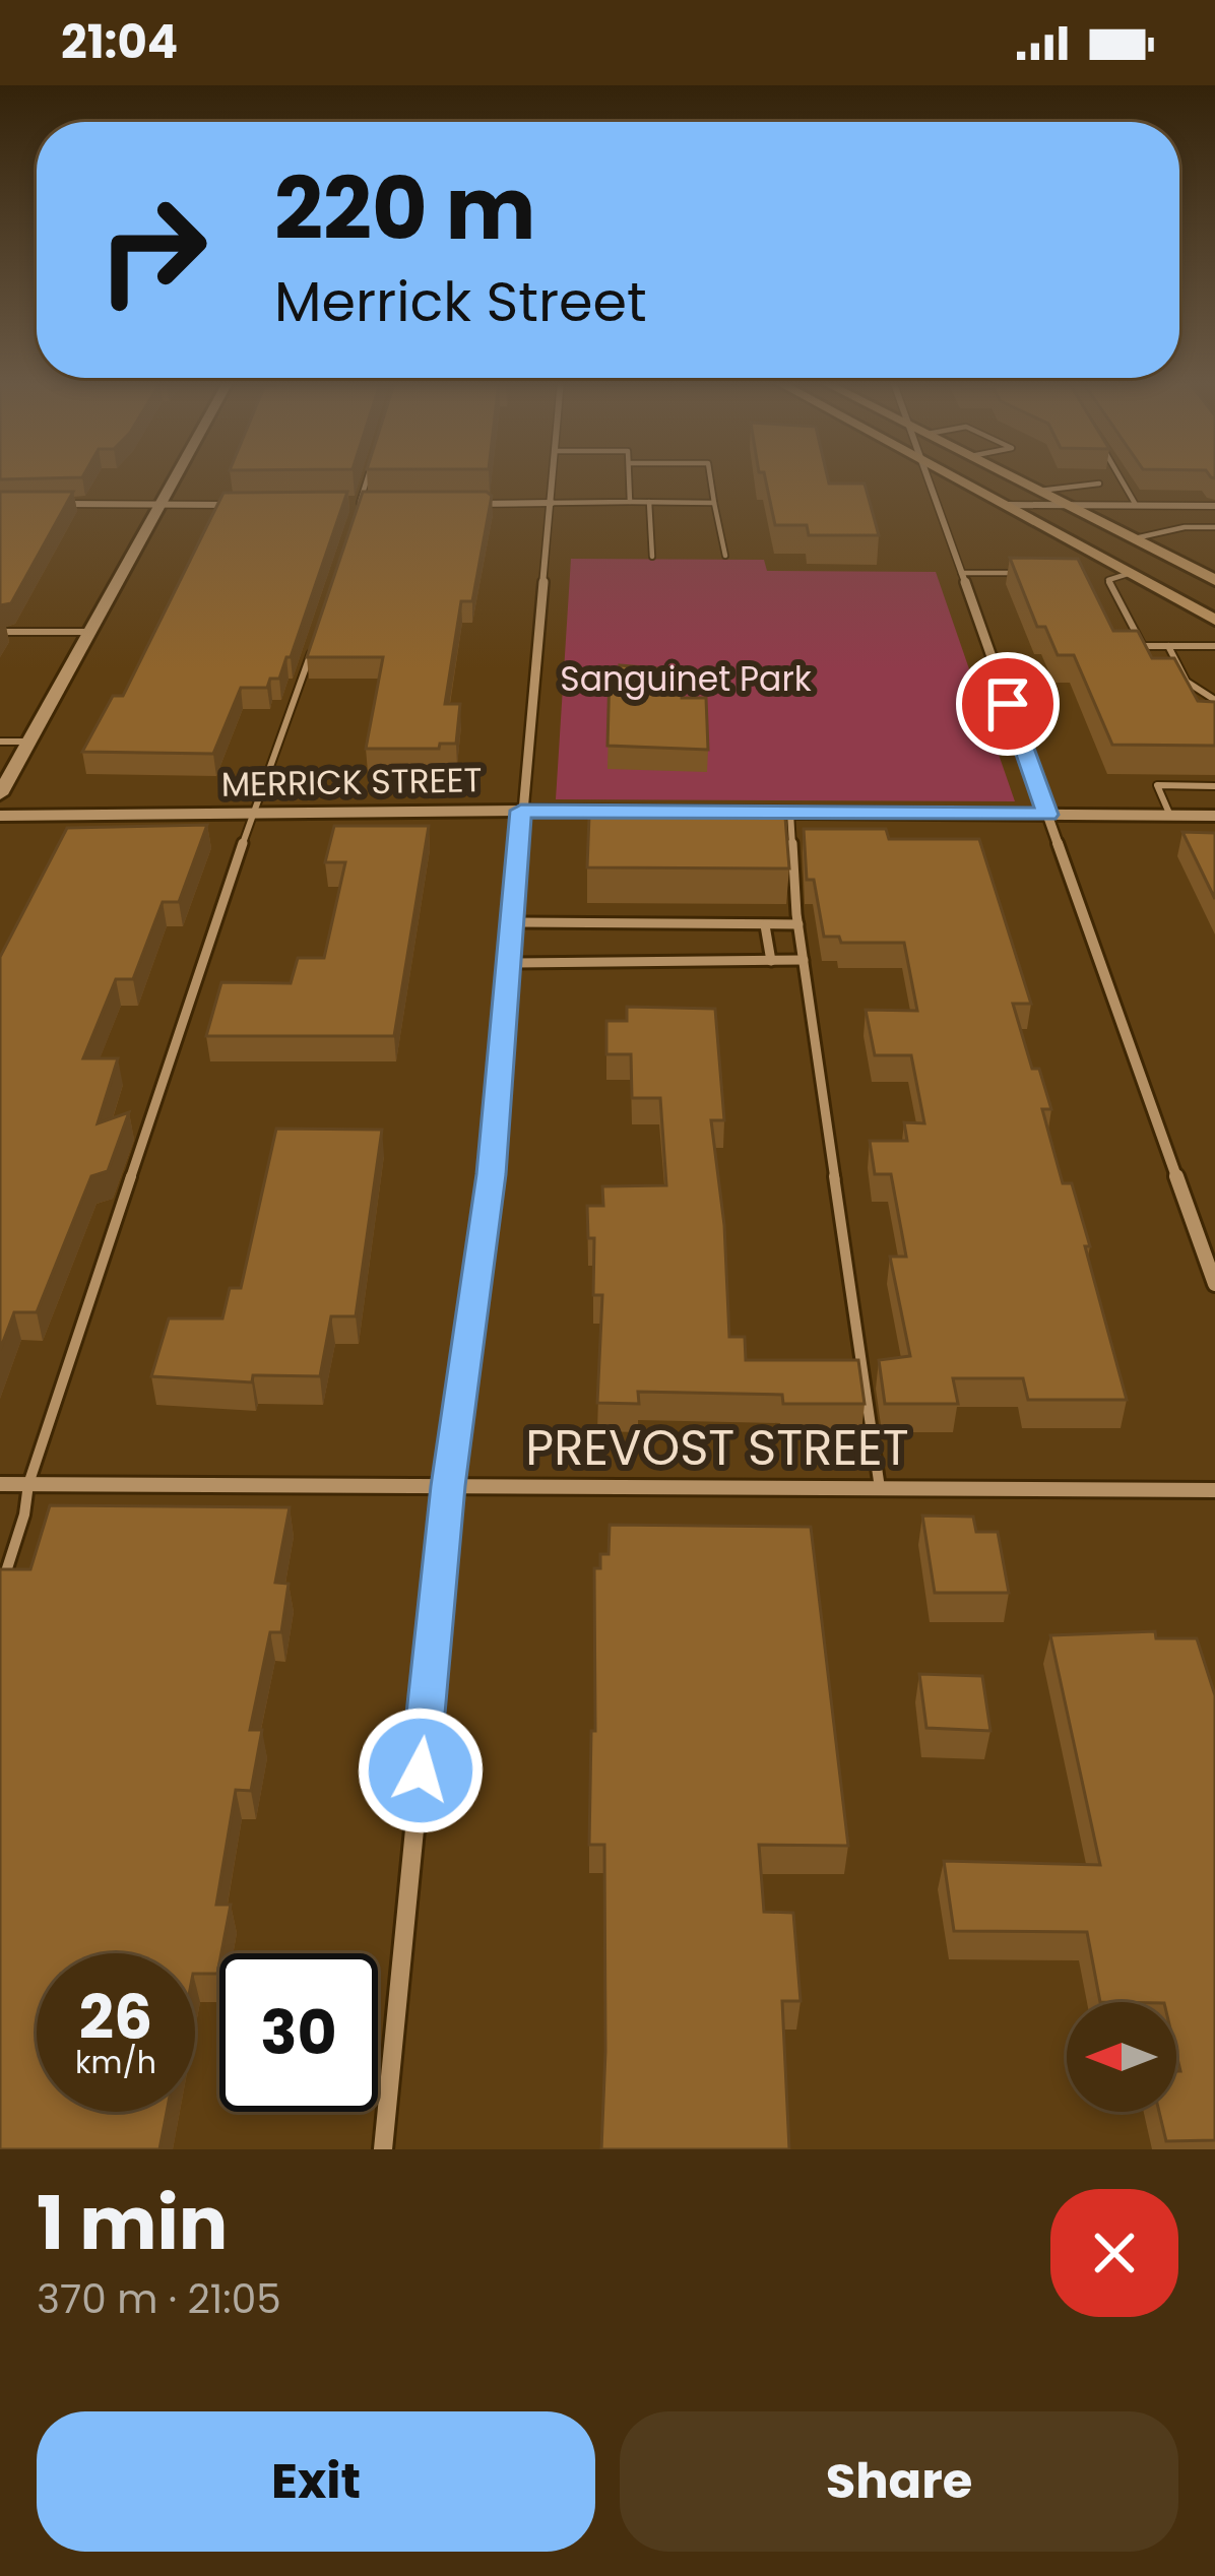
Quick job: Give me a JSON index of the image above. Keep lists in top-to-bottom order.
{
  "streets": {
    "street": ["MERRICK STREET", "PREVOST STREET"]
  },
  "parks": ["Sanguinet Park"],
  "north": "left",
  "page": {
    "status": "21:04",
    "turn": ["220 m", "Merrick Street"],
    "speed": "26 km/h",
    "limit": "30",
    "heading": ["1 min", "370 m · 21:05"],
    "buttons": ["Exit", "Share"]
  }
}
